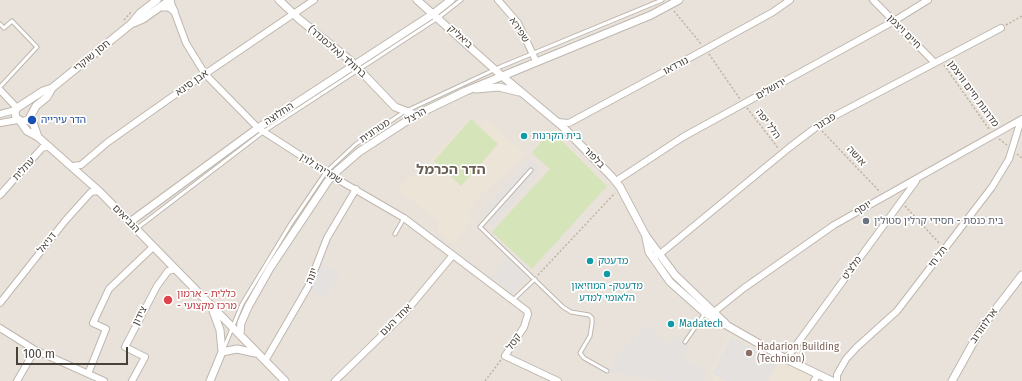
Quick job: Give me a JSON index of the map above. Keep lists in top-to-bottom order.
{
  "streets": {
    "street": [
      "שפירא",
      "חיים ויצמן",
      "ביאליק",
      "ברוולד (אלכסנדר)",
      "חסן שוקרי",
      "נורדאו",
      "אבן סינא",
      "ירושלים",
      "החלוצה",
      "הרצל",
      "פבזנר",
      "בלפור",
      "עתלית",
      "שמריהו לוין",
      "יוסף",
      "הנביאים",
      "דניאל",
      "תל חי",
      "מלצ'ט",
      "יונה",
      "צידון",
      "אחד העם",
      "ארלוזורוב",
      "קסל"
    ],
    "lane": ["מטרונית"],
    "path": ["מדרגות חיים וויצמן", "הלל יפה", "אושה"]
  },
  "crossings": [
    ["שפירא", "הרצל"],
    ["שפירא", "מטרונית"],
    ["חיים ויצמן", "ירושלים"],
    ["חיים ויצמן", "מדרגות חיים וויצמן"],
    ["חיים ויצמן", "פבזנר"],
    ["ביאליק", "החלוצה"],
    ["ביאליק", "הרצל"],
    ["ביאליק", "מטרונית"],
    ["ביאליק", "בלפור"],
    ["ברוולד (אלכסנדר)", "אבן סינא"],
    ["ברוולד (אלכסנדר)", "החלוצה"],
    ["ברוולד (אלכסנדר)", "הרצל"],
    ["ברוולד (אלכסנדר)", "מטרונית"],
    ["חסן שוקרי", "שמריהו לוין"],
    ["חסן שוקרי", "הנביאים"],
    ["נורדאו", "בלפור"],
    ["אבן סינא", "שמריהו לוין"],
    ["אבן סינא", "הנביאים"],
    ["ירושלים", "הלל יפה"],
    ["ירושלים", "בלפור"],
    ["מדרגות חיים וויצמן", "פבזנר"],
    ["מדרגות חיים וויצמן", "יוסף"],
    ["מדרגות חיים וויצמן", "תל חי"],
    ["החלוצה", "שמריהו לוין"],
    ["החלוצה", "הנביאים"],
    ["הרצל", "מטרונית"],
    ["הרצל", "בלפור"],
    ["הרצל", "שמריהו לוין"],
    ["הרצל", "הנביאים"],
    ["פבזנר", "הלל יפה"],
    ["פבזנר", "אושה"],
    ["פבזנר", "בלפור"],
    ["מטרונית", "שמריהו לוין"],
    ["מטרונית", "הנביאים"],
    ["אושה", "יוסף"],
    ["בלפור", "יוסף"],
    ["בלפור", "מלצ'ט"],
    ["עתלית", "הנביאים"],
    ["שמריהו לוין", "יונה"],
    ["שמריהו לוין", "אחד העם"],
    ["שמריהו לוין", "קסל"],
    ["יוסף", "תל חי"],
    ["יוסף", "מלצ'ט"],
    ["הנביאים", "דניאל"],
    ["הנביאים", "יונה"],
    ["הנביאים", "צידון"]
  ],
  "districts": ["הדר הכרמל"],
  "places": [
    "הדר עירייה",
    "בית הקרנות",
    "בית כנסת - חסידי קרלין סטולין",
    "מדעטק",
    "מדעטק- המוזיאון הלאומי למדע",
    "כללית - ארמון - מרכז מקצועי",
    "Madatech",
    "Hadarion Building (Technion)"
  ],
  "scale_bar": "100 m"
}
